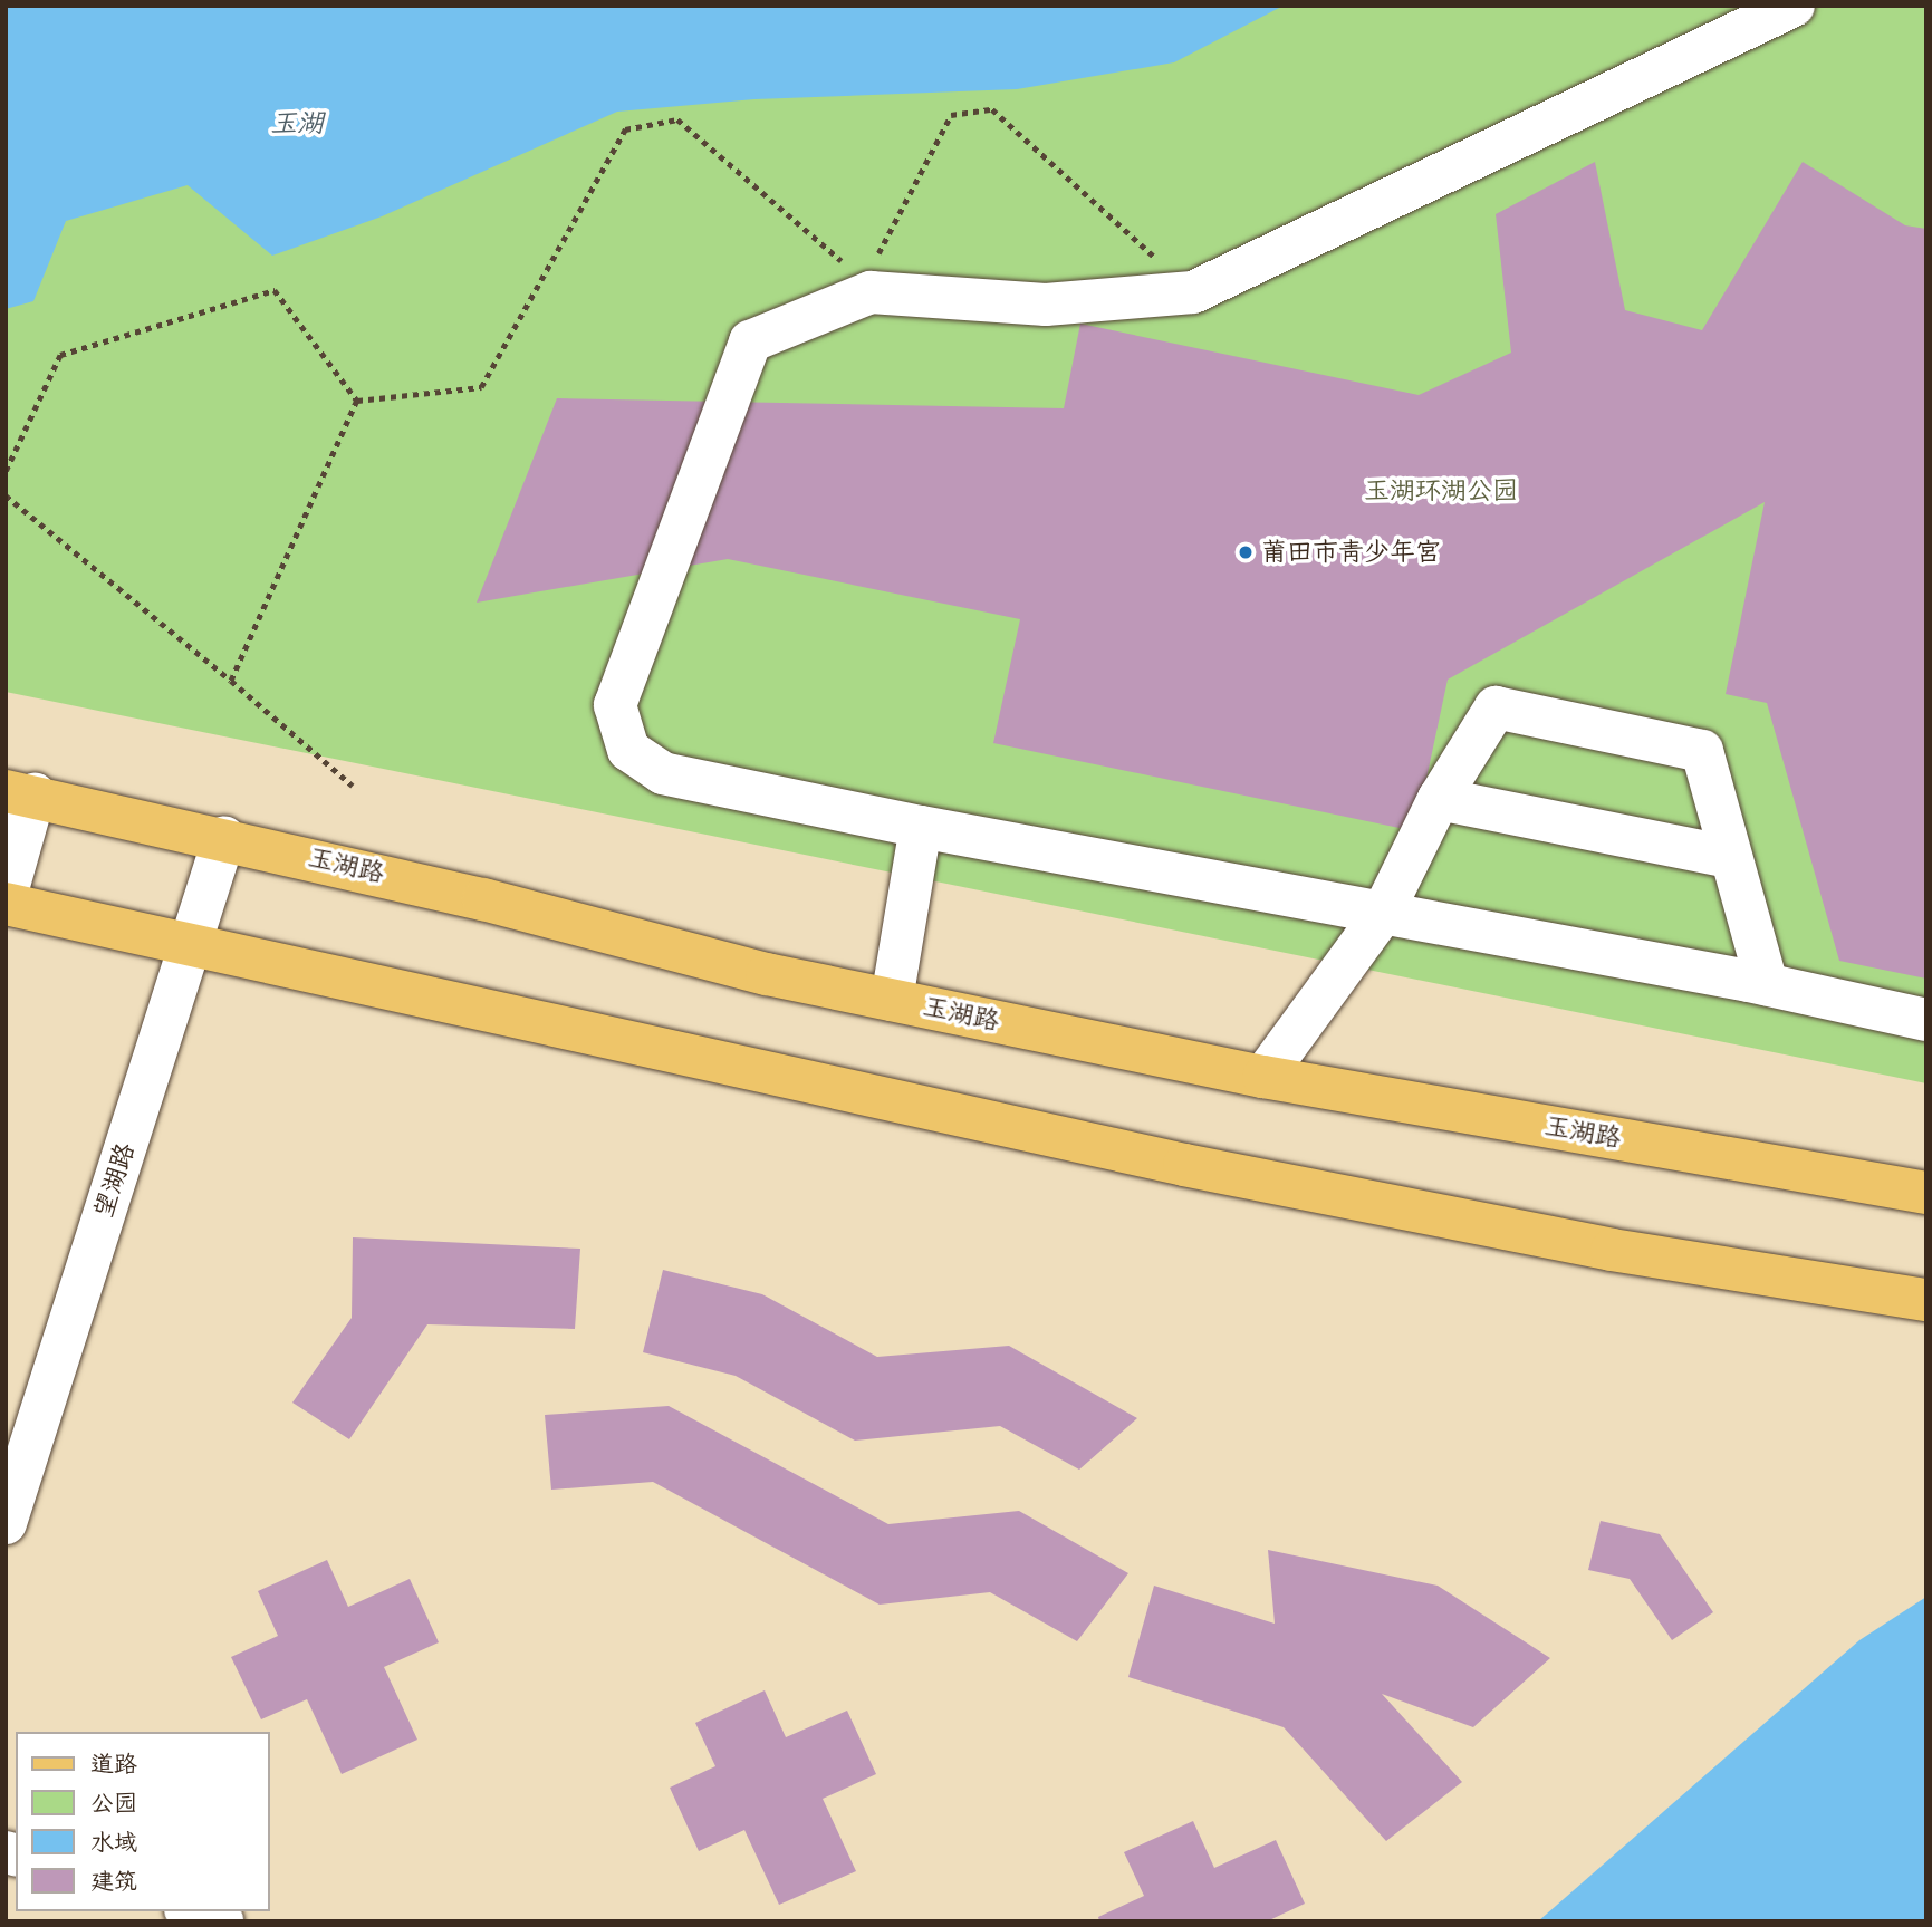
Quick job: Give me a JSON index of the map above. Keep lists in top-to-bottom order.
{
  "streets": {
    "main road": ["玉湖路"],
    "street": ["望湖路"]
  },
  "crossings": [
    ["玉湖路", "望湖路"]
  ],
  "water": ["玉湖"],
  "parks": ["玉湖环湖公园"],
  "places": ["莆田市青少年宫"],
  "legend": [
    "道路",
    "公园",
    "水域",
    "建筑"
  ]
}
